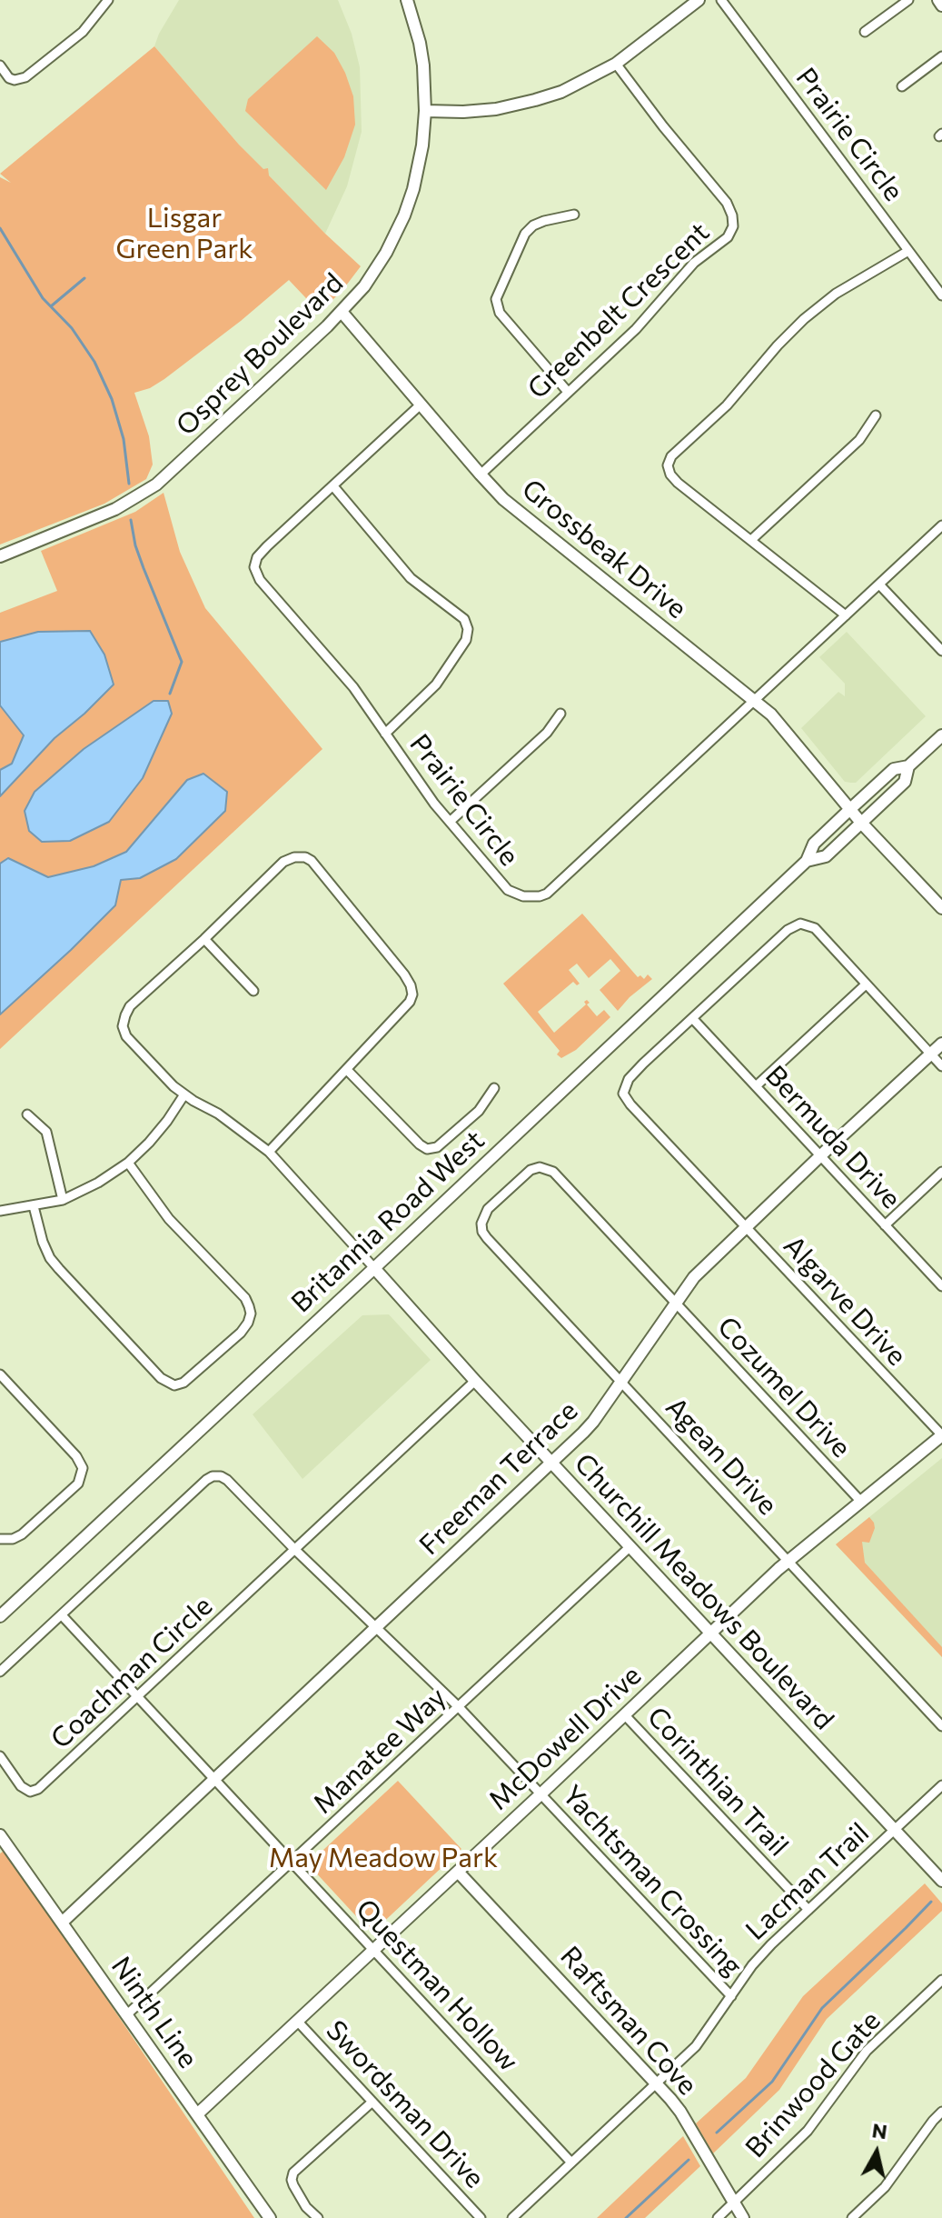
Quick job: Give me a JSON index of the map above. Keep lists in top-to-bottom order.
{
  "streets": {
    "street": [
      "Prairie Circle",
      "Greenbelt Crescent",
      "Osprey Boulevard",
      "Grossbeak Drive",
      "Bermuda Drive",
      "Britannia Road West",
      "Algarve Drive",
      "Cozumel Drive",
      "Agean Drive",
      "Freeman Terrace",
      "Churchill Meadows Boulevard",
      "Coachman Circle",
      "McDowell Drive",
      "Manatee Way",
      "Corinthian Trail",
      "Yachtsman Crossing",
      "Lacman Trail",
      "Questman Hollow",
      "Ninth Line",
      "Raftsman Cove",
      "Brinwood Gate",
      "Swordsman Drive"
    ]
  },
  "crossings": [
    ["Prairie Circle", "Grossbeak Drive"],
    ["Greenbelt Crescent", "Grossbeak Drive"],
    ["Osprey Boulevard", "Grossbeak Drive"],
    ["Grossbeak Drive", "Britannia Road West"],
    ["Bermuda Drive", "Algarve Drive"],
    ["Bermuda Drive", "Freeman Terrace"],
    ["Britannia Road West", "Churchill Meadows Boulevard"],
    ["Algarve Drive", "Freeman Terrace"],
    ["Algarve Drive", "McDowell Drive"],
    ["Cozumel Drive", "Agean Drive"],
    ["Cozumel Drive", "Freeman Terrace"],
    ["Cozumel Drive", "McDowell Drive"],
    ["Agean Drive", "Freeman Terrace"],
    ["Agean Drive", "McDowell Drive"],
    ["Freeman Terrace", "Churchill Meadows Boulevard"],
    ["Freeman Terrace", "Yachtsman Crossing"],
    ["Freeman Terrace", "Questman Hollow"],
    ["Freeman Terrace", "Ninth Line"],
    ["Churchill Meadows Boulevard", "Coachman Circle"],
    ["Churchill Meadows Boulevard", "McDowell Drive"],
    ["Churchill Meadows Boulevard", "Manatee Way"],
    ["Churchill Meadows Boulevard", "Lacman Trail"],
    ["Coachman Circle", "Yachtsman Crossing"],
    ["Coachman Circle", "Questman Hollow"],
    ["McDowell Drive", "Corinthian Trail"],
    ["McDowell Drive", "Yachtsman Crossing"],
    ["McDowell Drive", "Questman Hollow"],
    ["McDowell Drive", "Ninth Line"],
    ["McDowell Drive", "Raftsman Cove"],
    ["McDowell Drive", "Swordsman Drive"],
    ["Manatee Way", "Yachtsman Crossing"],
    ["Manatee Way", "Questman Hollow"],
    ["Manatee Way", "Ninth Line"],
    ["Corinthian Trail", "Lacman Trail"],
    ["Yachtsman Crossing", "Lacman Trail"],
    ["Lacman Trail", "Questman Hollow"],
    ["Lacman Trail", "Raftsman Cove"],
    ["Raftsman Cove", "Brinwood Gate"]
  ],
  "parks": ["Lisgar Green Park", "May Meadow Park"],
  "north": "top"
}
